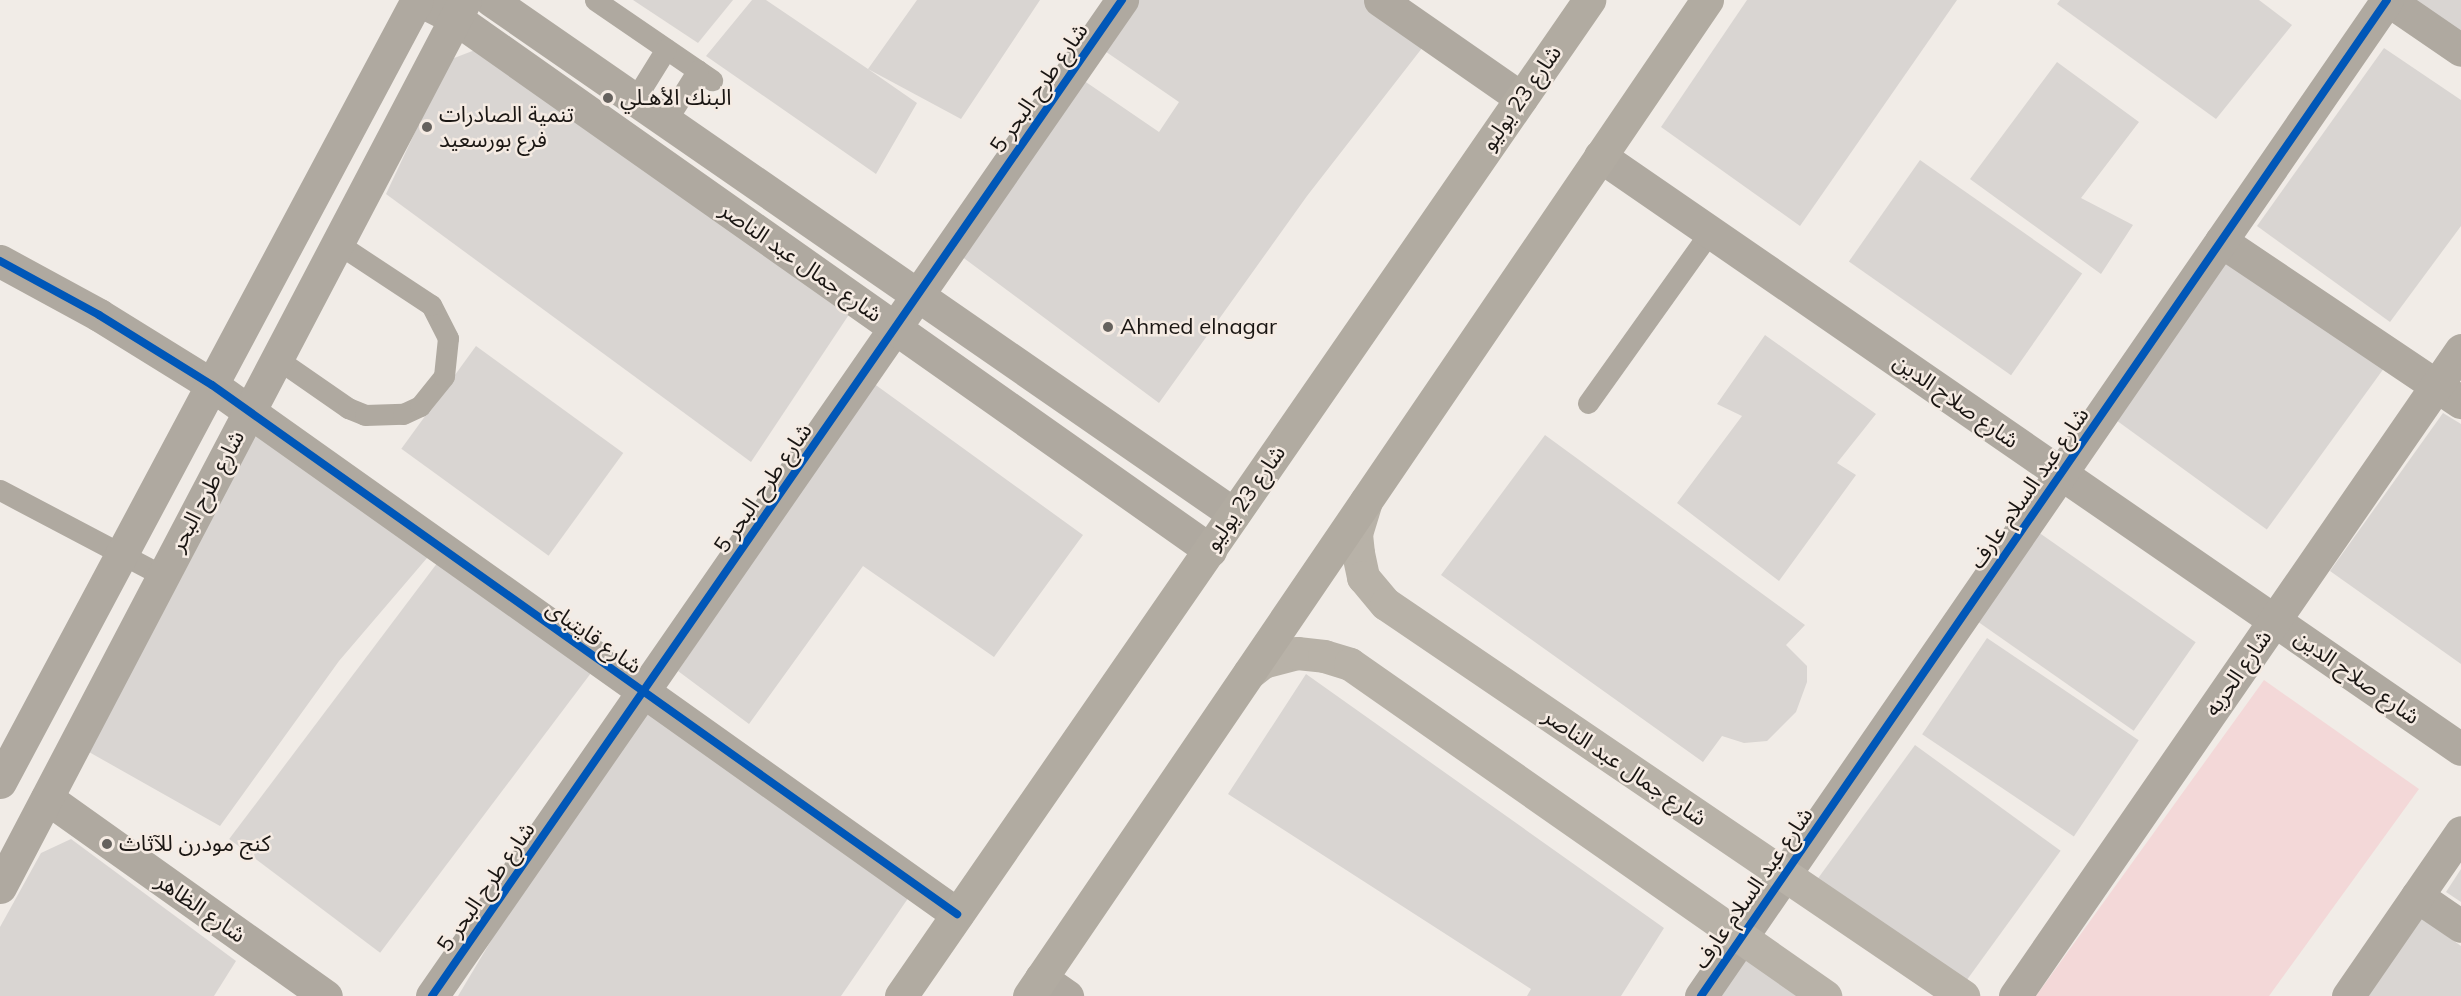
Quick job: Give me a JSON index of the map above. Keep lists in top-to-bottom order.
{
  "streets": {
    "main road": ["شارع 23 يوليو", "شارع جمال عبد الناصر"],
    "street": [
      "شارع طرح البحر 5",
      "شارع صلاح الدين",
      "شارع عبد السلام عارف",
      "شارع طرح البحر",
      "شارع قايتباى",
      "شارع الحريه",
      "شارع الظاهر"
    ]
  },
  "crossings": [
    ["شارع طرح البحر 5", "شارع جمال عبد الناصر"],
    ["شارع طرح البحر 5", "شارع قايتباى"],
    ["شارع 23 يوليو", "شارع جمال عبد الناصر"],
    ["شارع 23 يوليو", "شارع قايتباى"],
    ["شارع جمال عبد الناصر", "شارع عبد السلام عارف"],
    ["شارع جمال عبد الناصر", "شارع طرح البحر"],
    ["شارع صلاح الدين", "شارع عبد السلام عارف"],
    ["شارع صلاح الدين", "شارع الحريه"],
    ["شارع طرح البحر", "شارع قايتباى"],
    ["شارع طرح البحر", "شارع الظاهر"]
  ],
  "places": [
    "البنك الأهـلي",
    "تنمية الصادرات فرع بورسعيد",
    "Ahmed elnagar",
    "كنج مودرن للآثاث"
  ]
}
